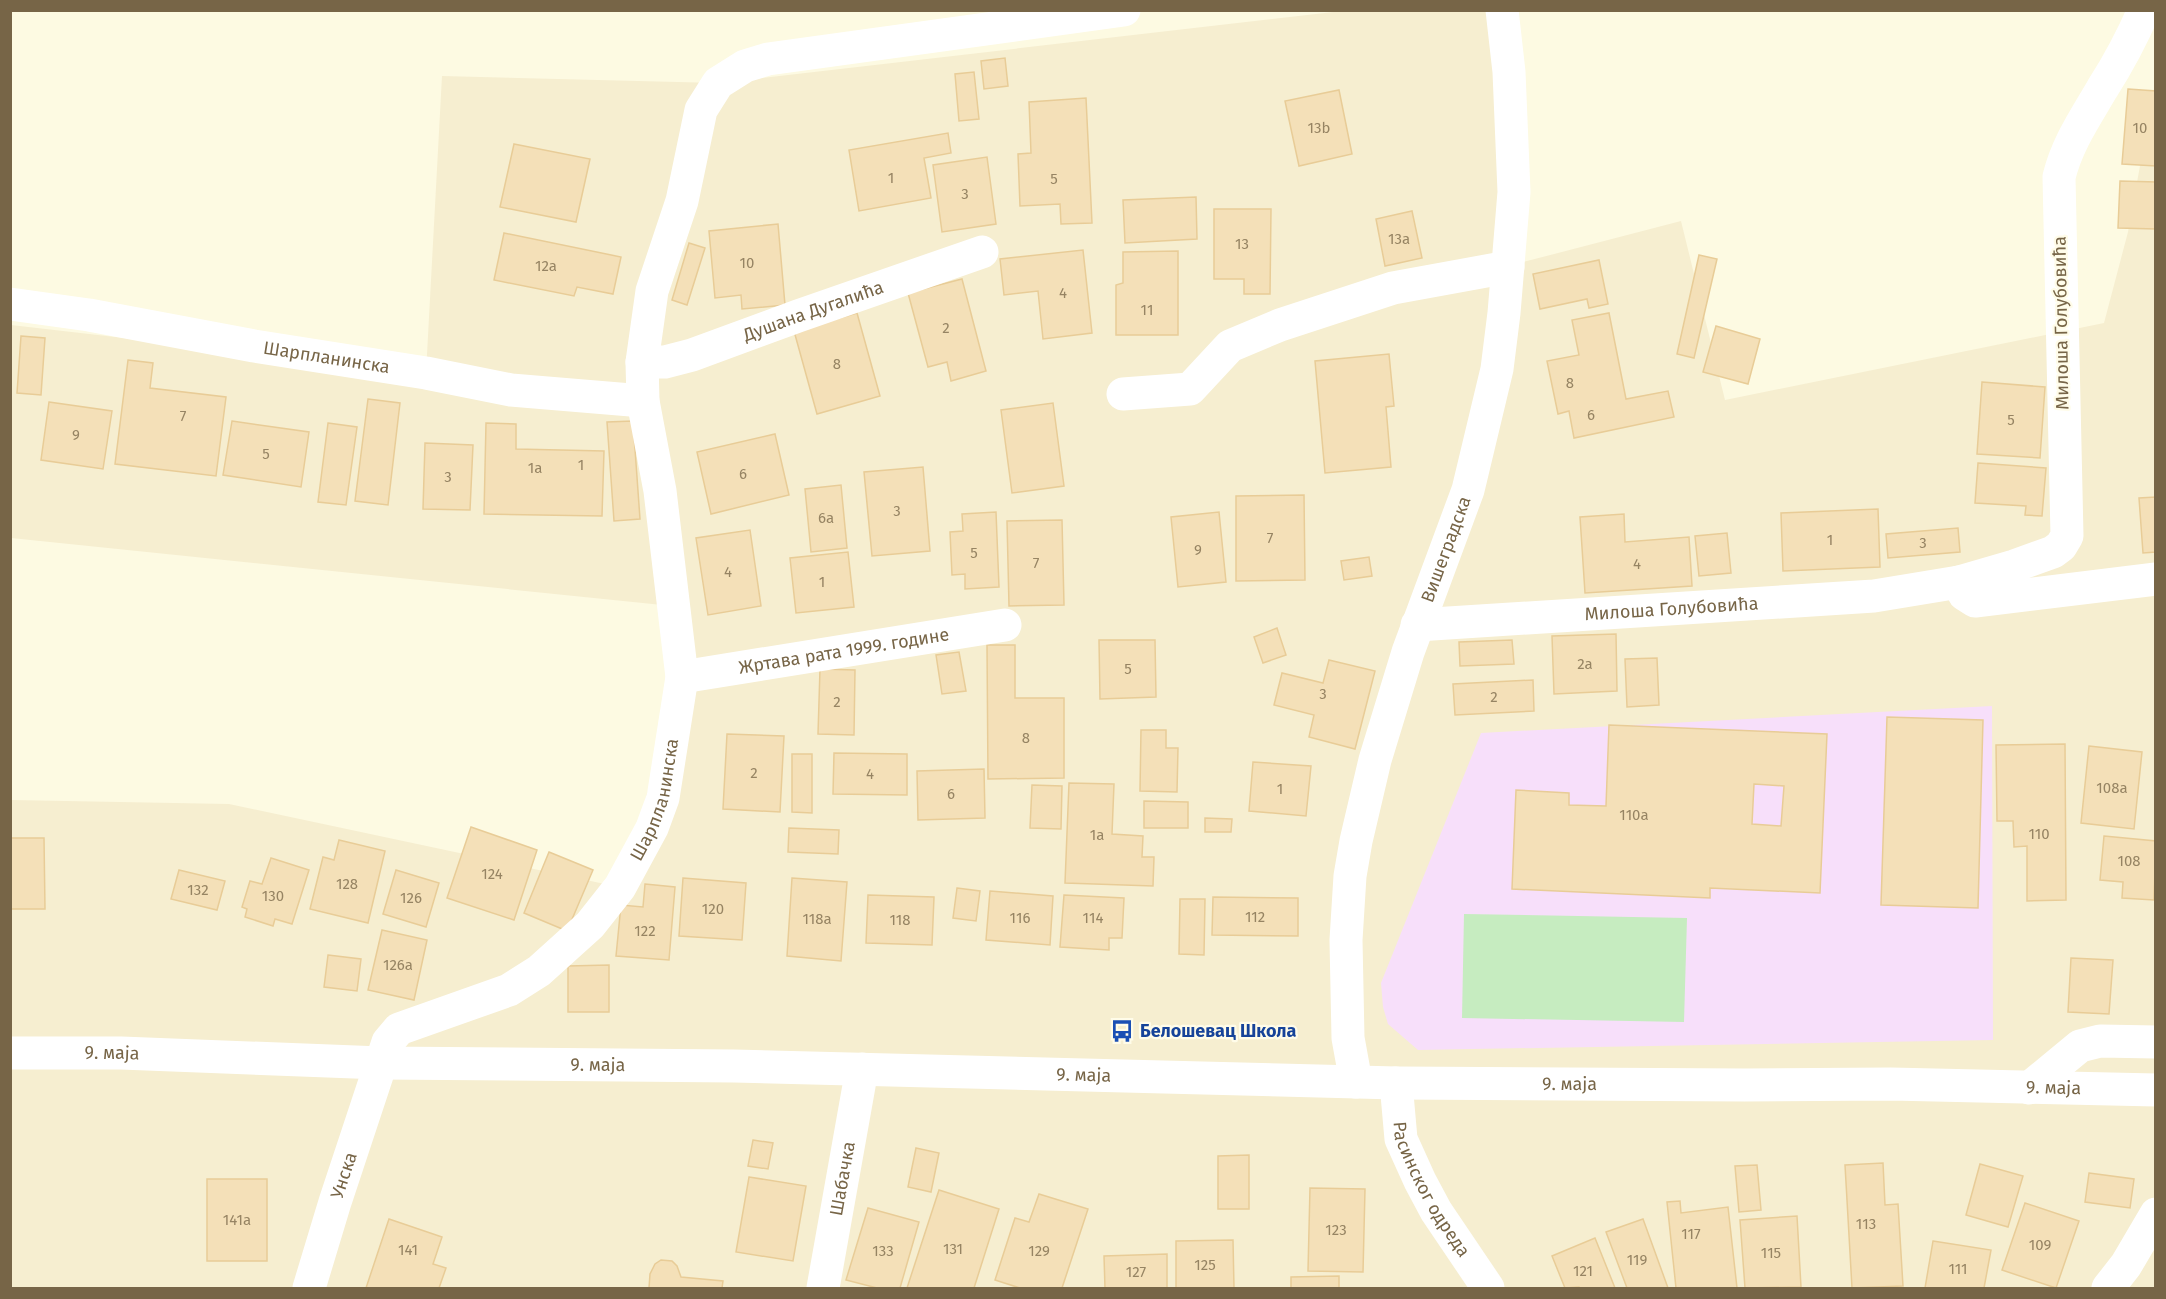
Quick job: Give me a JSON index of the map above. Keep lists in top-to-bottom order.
{
  "streets": {
    "street": [
      "Душана Дугалића",
      "Милоша Голубовића",
      "Шарпланинска",
      "Вишеградска",
      "Жртава рата 1999. године",
      "9. маја",
      "Унска",
      "Шабачка",
      "Расинског одреда"
    ]
  },
  "crossings": [
    ["Душана Дугалића", "Шарпланинска"],
    ["Милоша Голубовића", "Вишеградска"],
    ["Шарпланинска", "Жртава рата 1999. године"],
    ["Шарпланинска", "9. маја"],
    ["Шарпланинска", "Унска"],
    ["Вишеградска", "9. маја"],
    ["9. маја", "Унска"],
    ["9. маја", "Шабачка"],
    ["9. маја", "Расинског одреда"]
  ],
  "places": {
    "bus stop": ["Белошевац Школа"]
  },
  "house_numbers": [
    "13b",
    "10",
    "1",
    "5",
    "3",
    "13a",
    "13",
    "10",
    "12a",
    "4",
    "11",
    "2",
    "8",
    "8",
    "6",
    "7",
    "5",
    "9",
    "5",
    "1",
    "1a",
    "6",
    "3",
    "3",
    "6a",
    "7",
    "1",
    "3",
    "9",
    "5",
    "7",
    "4",
    "4",
    "1",
    "2a",
    "5",
    "3",
    "2",
    "2",
    "8",
    "2",
    "4",
    "108a",
    "1",
    "6",
    "110a",
    "110",
    "1a",
    "108",
    "124",
    "128",
    "132",
    "130",
    "126",
    "120",
    "112",
    "116",
    "114",
    "118a",
    "118",
    "122",
    "126a",
    "141a",
    "113",
    "123",
    "117",
    "109",
    "131",
    "141",
    "133",
    "129",
    "115",
    "119",
    "125",
    "111",
    "121",
    "127"
  ]
}
